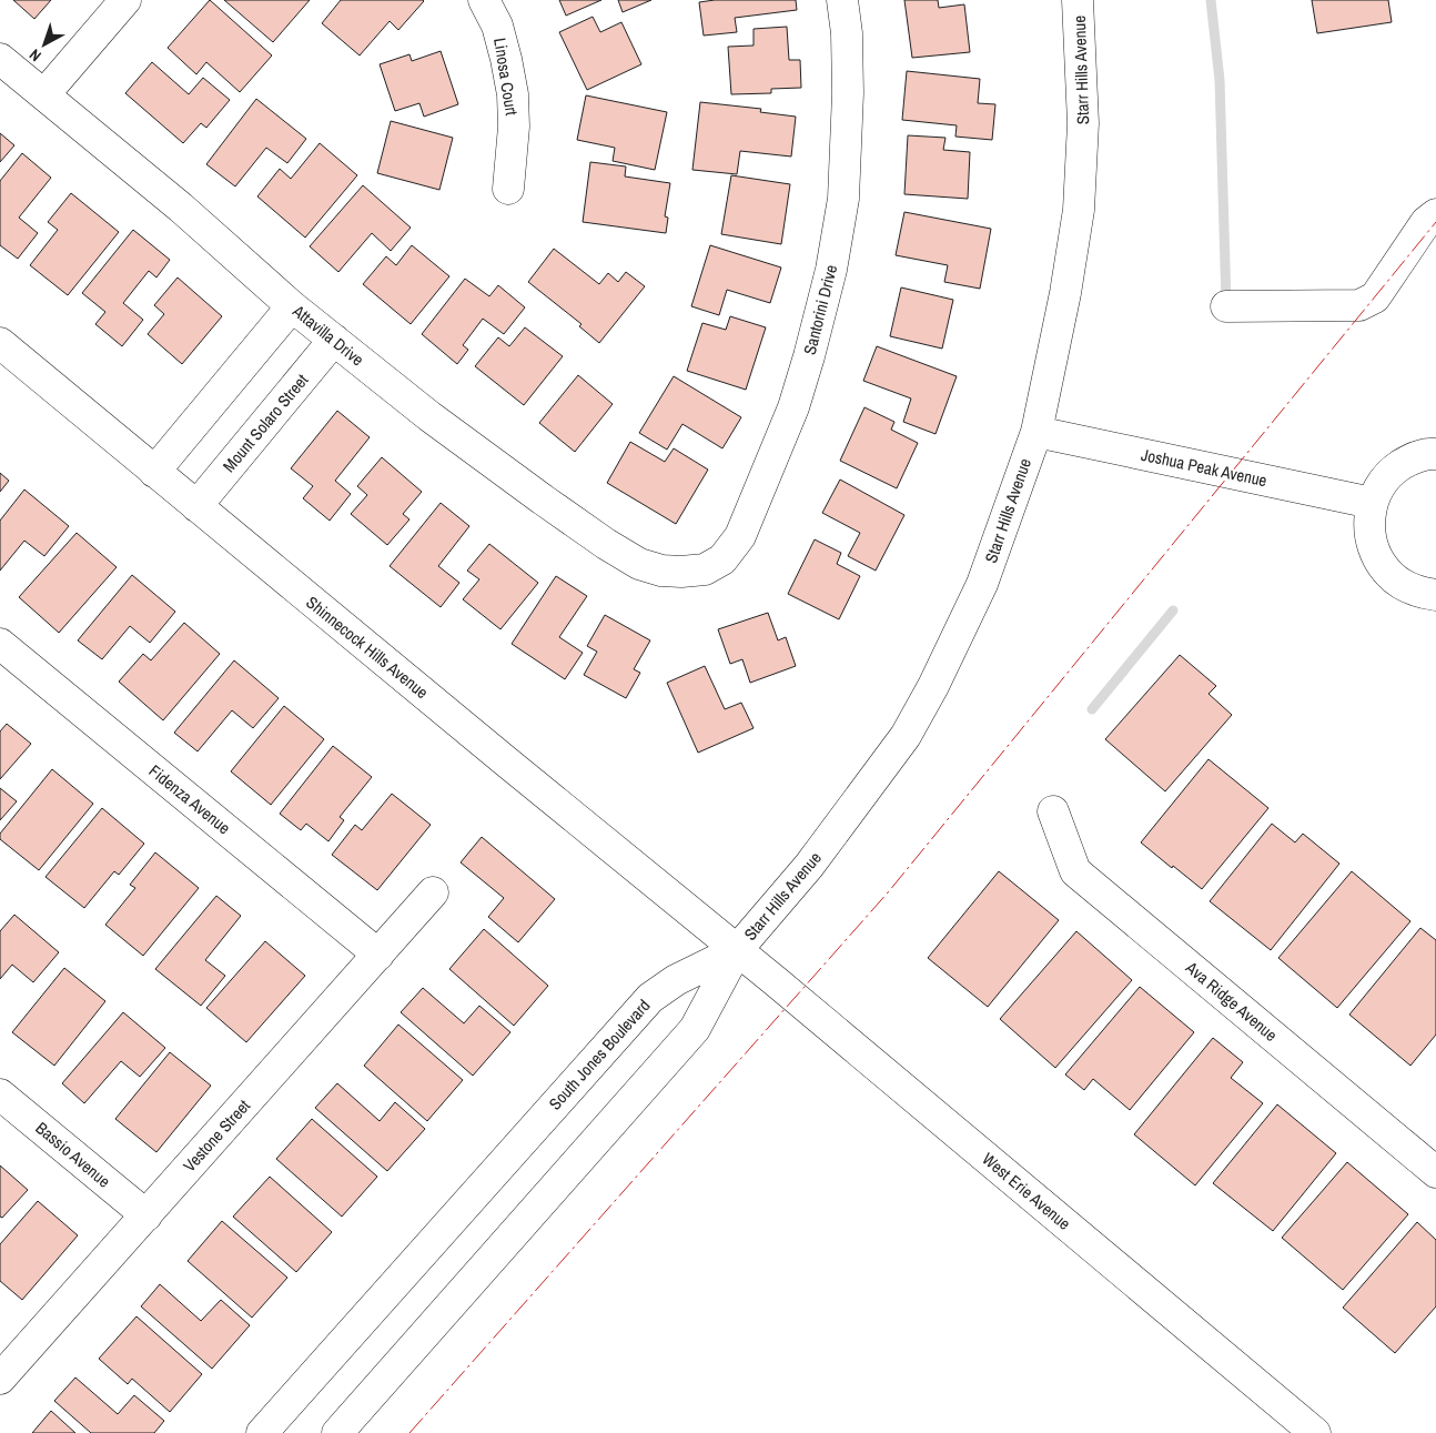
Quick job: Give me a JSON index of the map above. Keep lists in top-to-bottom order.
{
  "streets": {
    "street": [
      "Starr Hills Avenue",
      "Linosa Court",
      "Santorini Drive",
      "Attavilla Drive",
      "Mount Solaro Street",
      "Joshua Peak Avenue",
      "Shinnecock Hills Avenue",
      "Fidenza Avenue",
      "Ava Ridge Avenue",
      "South Jones Boulevard",
      "Vestone Street",
      "Bassio Avenue",
      "West Erie Avenue"
    ]
  },
  "crossings": [
    ["Starr Hills Avenue", "Joshua Peak Avenue"],
    ["Starr Hills Avenue", "Shinnecock Hills Avenue"],
    ["Starr Hills Avenue", "South Jones Boulevard"],
    ["Starr Hills Avenue", "West Erie Avenue"],
    ["Santorini Drive", "Attavilla Drive"],
    ["Attavilla Drive", "Mount Solaro Street"],
    ["Mount Solaro Street", "Shinnecock Hills Avenue"],
    ["Shinnecock Hills Avenue", "South Jones Boulevard"],
    ["Shinnecock Hills Avenue", "West Erie Avenue"],
    ["Fidenza Avenue", "Vestone Street"],
    ["South Jones Boulevard", "West Erie Avenue"],
    ["Vestone Street", "Bassio Avenue"]
  ],
  "north": "bottom left"
}
